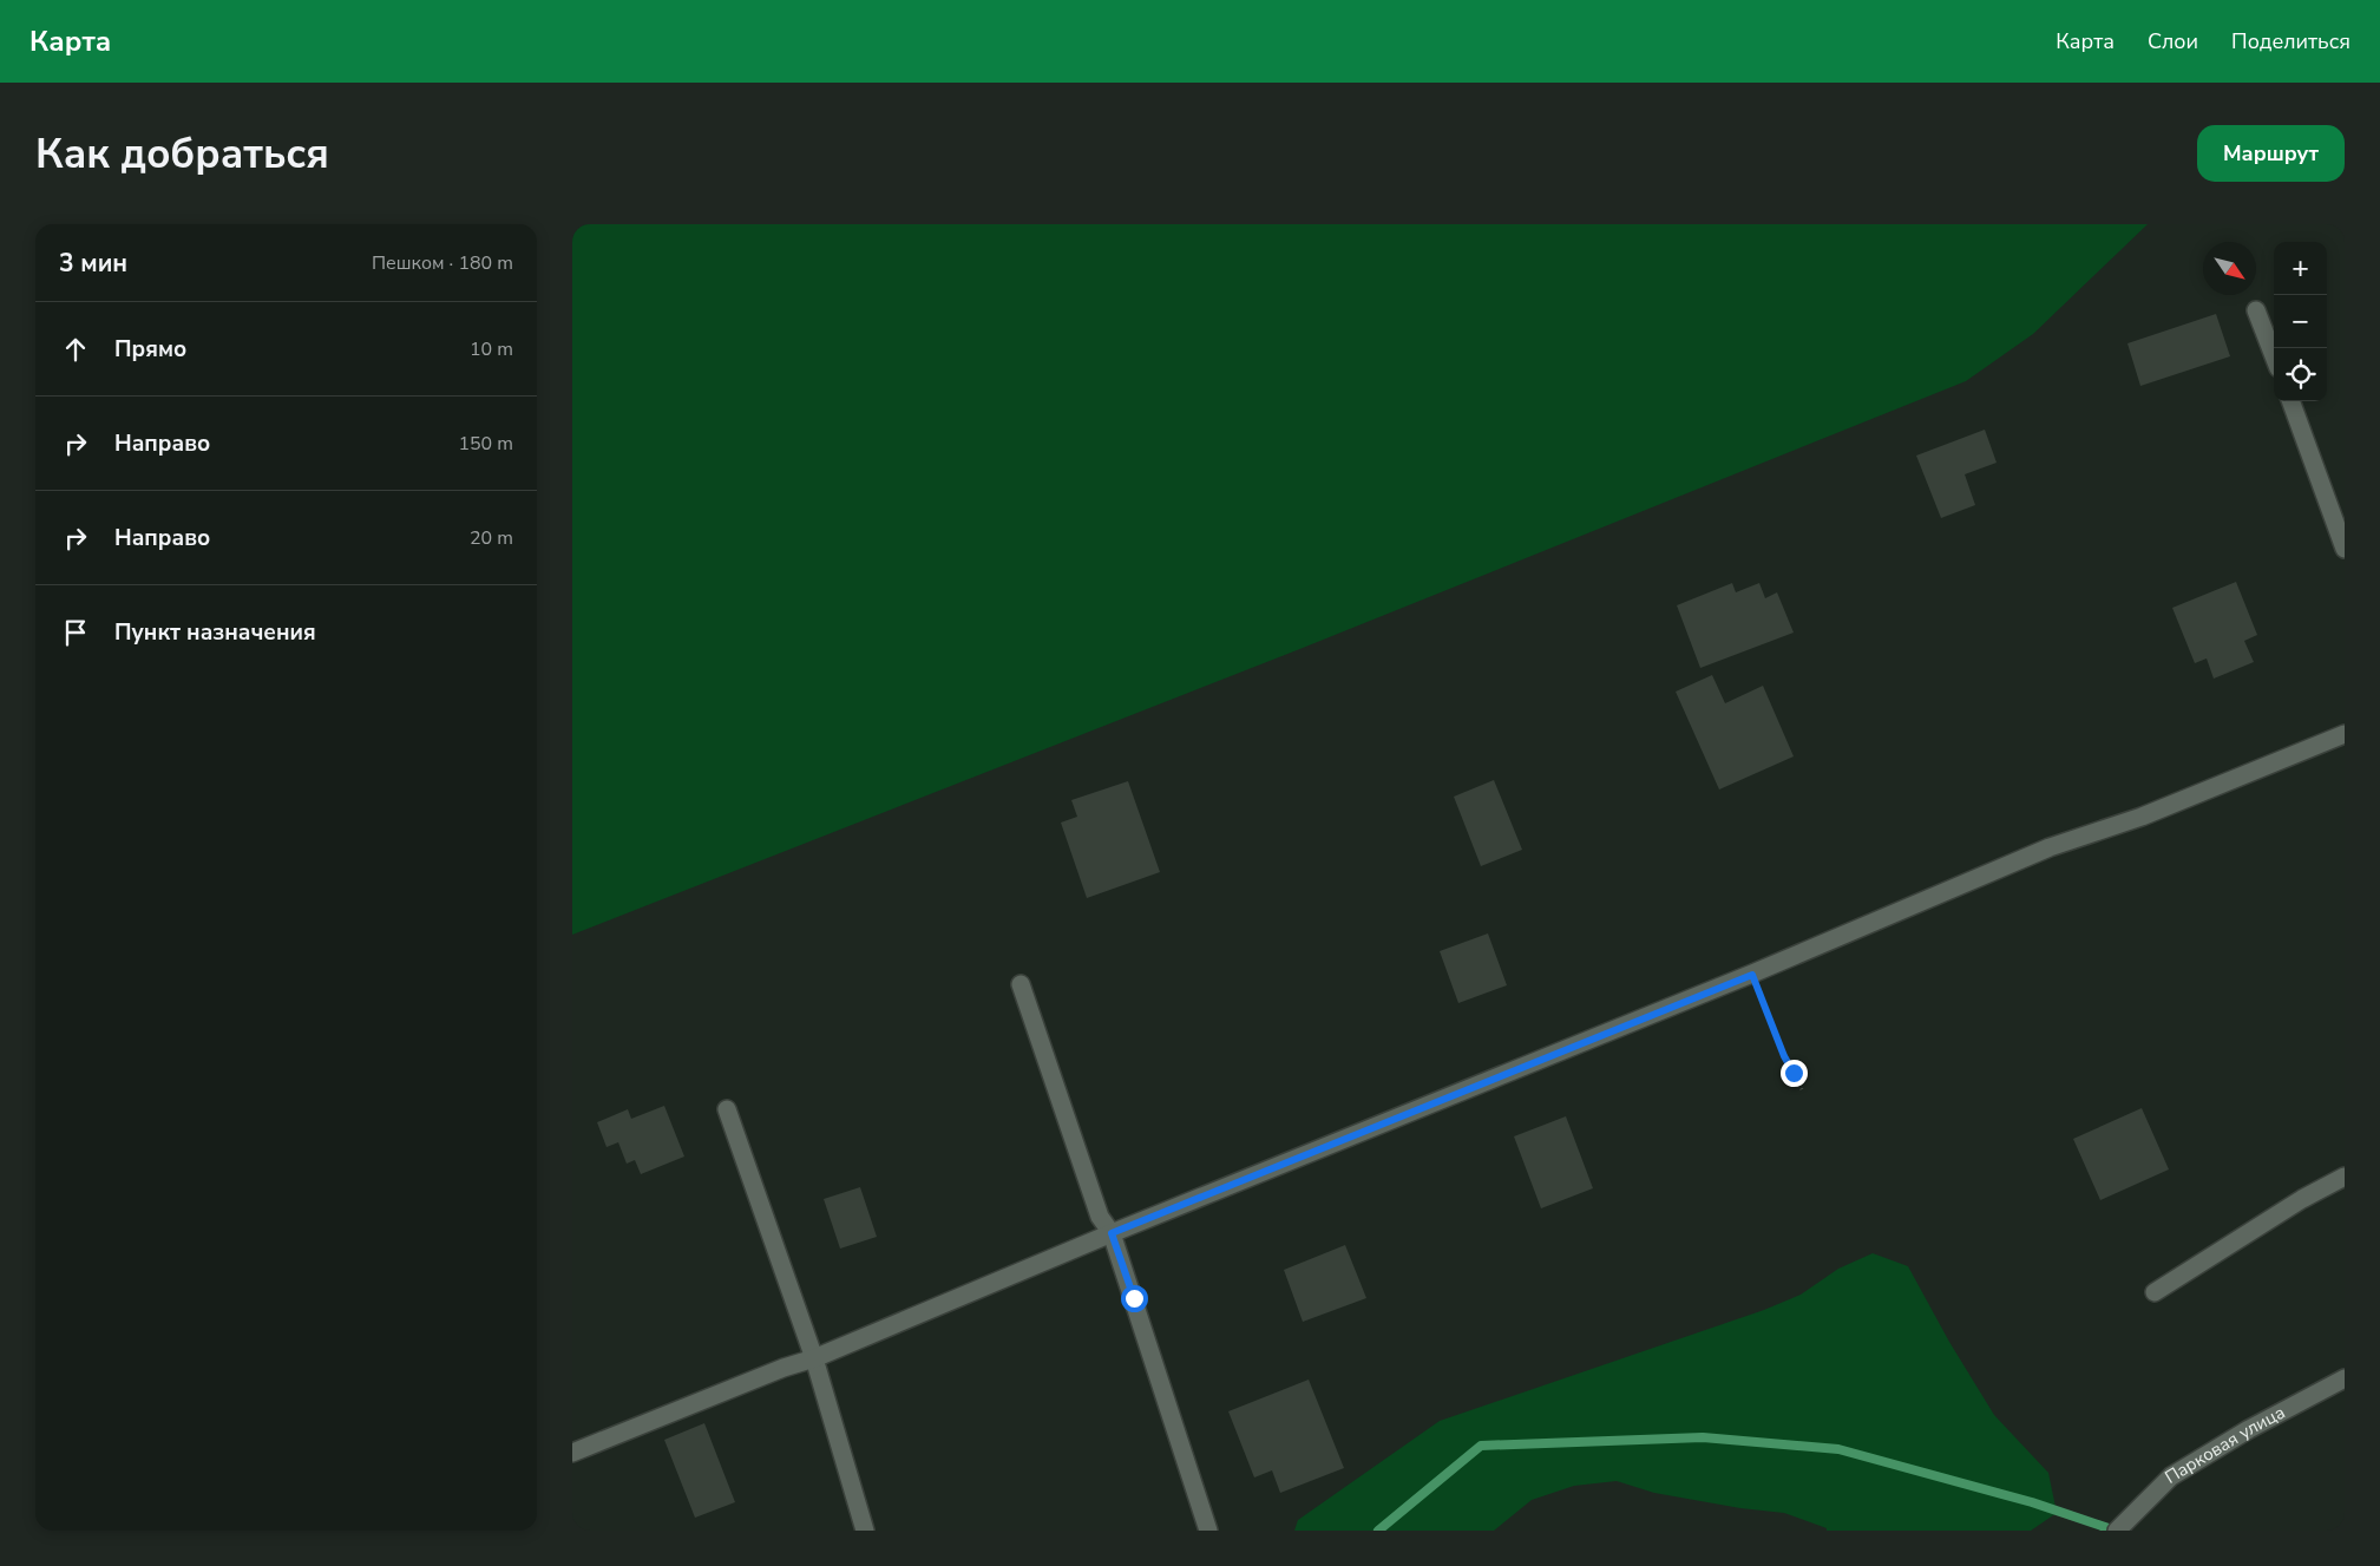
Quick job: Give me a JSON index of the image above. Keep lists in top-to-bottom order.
{
  "streets": {
    "street": ["Парковая улица"]
  },
  "north": "bottom right",
  "page": {
    "header": "Карта",
    "nav": ["Карта", "Слои", "Поделиться"],
    "buttons": "Маршрут",
    "title": "Как добраться",
    "heading": ["3 мин", "Пешком · 180 m"],
    "map_buttons": ["+", "−"],
    "list": [
      ["Прямо", "10 m"],
      ["Направо", "150 m"],
      ["Направо", "20 m"],
      "Пункт назначения"
    ]
  }
}
